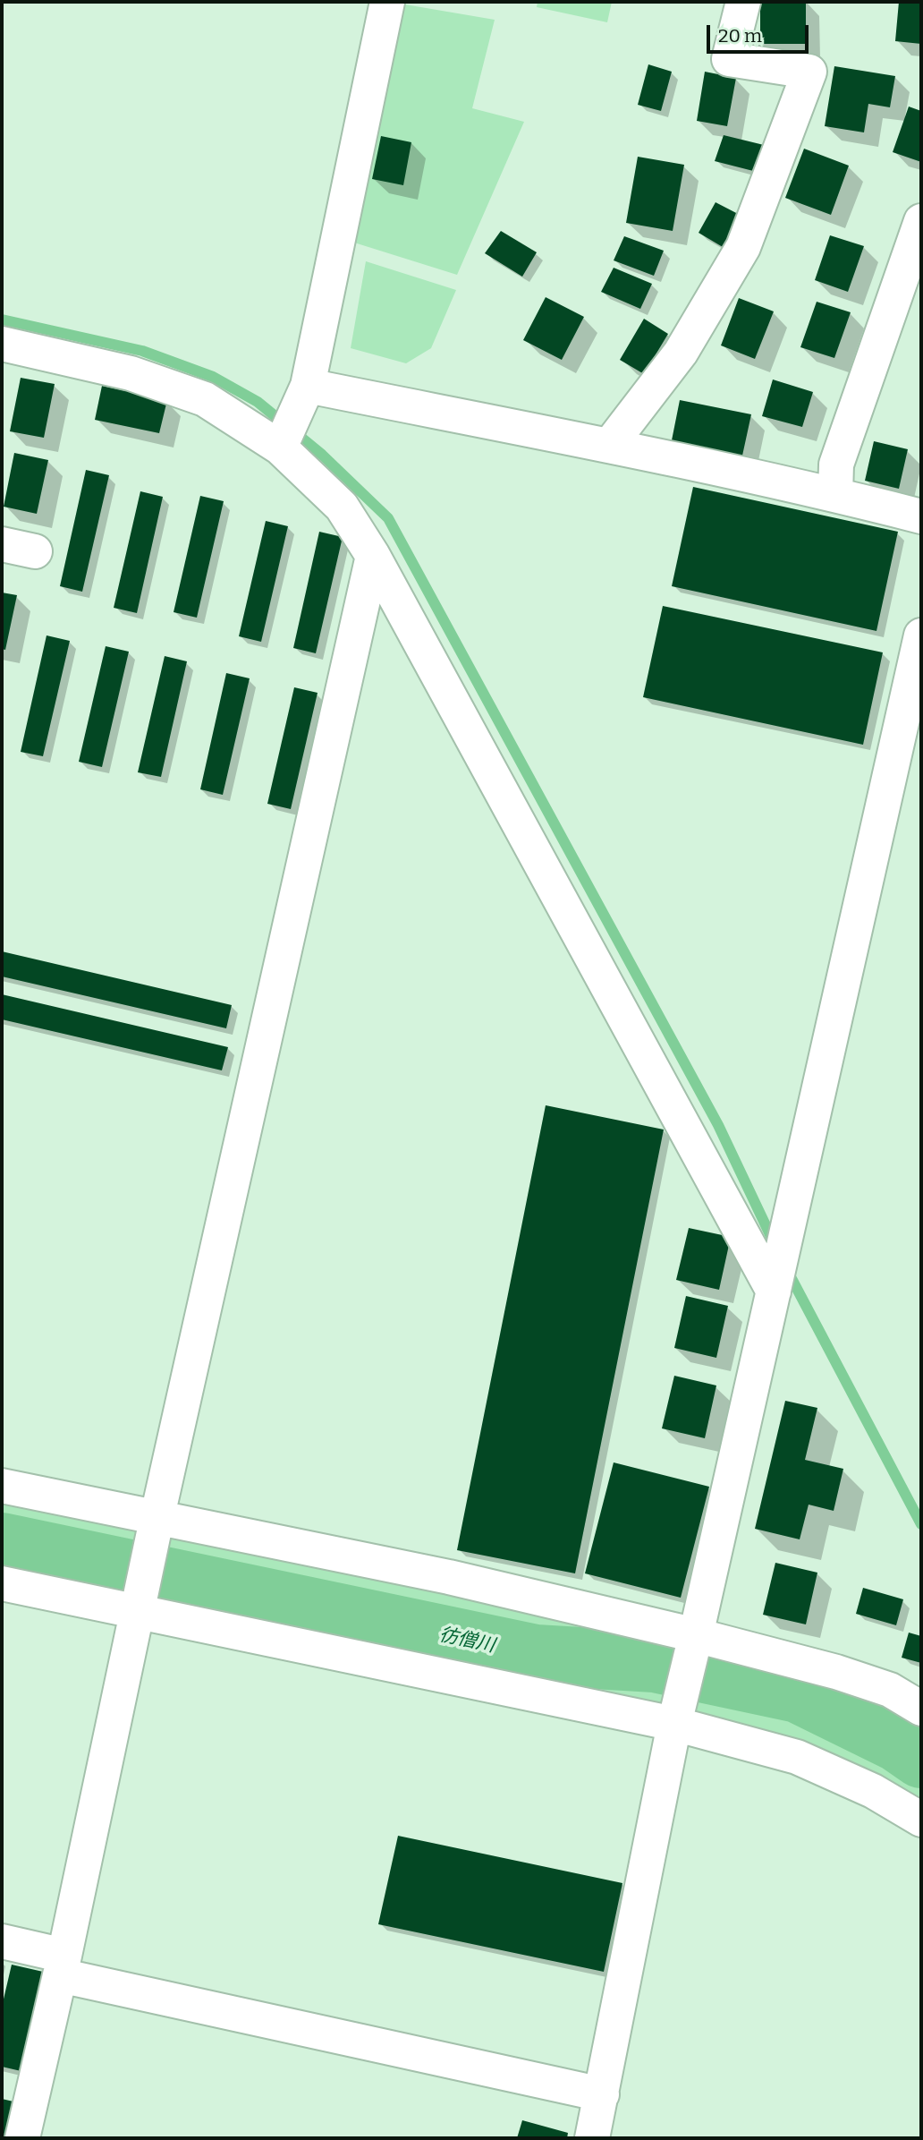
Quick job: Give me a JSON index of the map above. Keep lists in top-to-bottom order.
{
  "water": ["彷僧川"],
  "scale_bar": "20 m"
}
